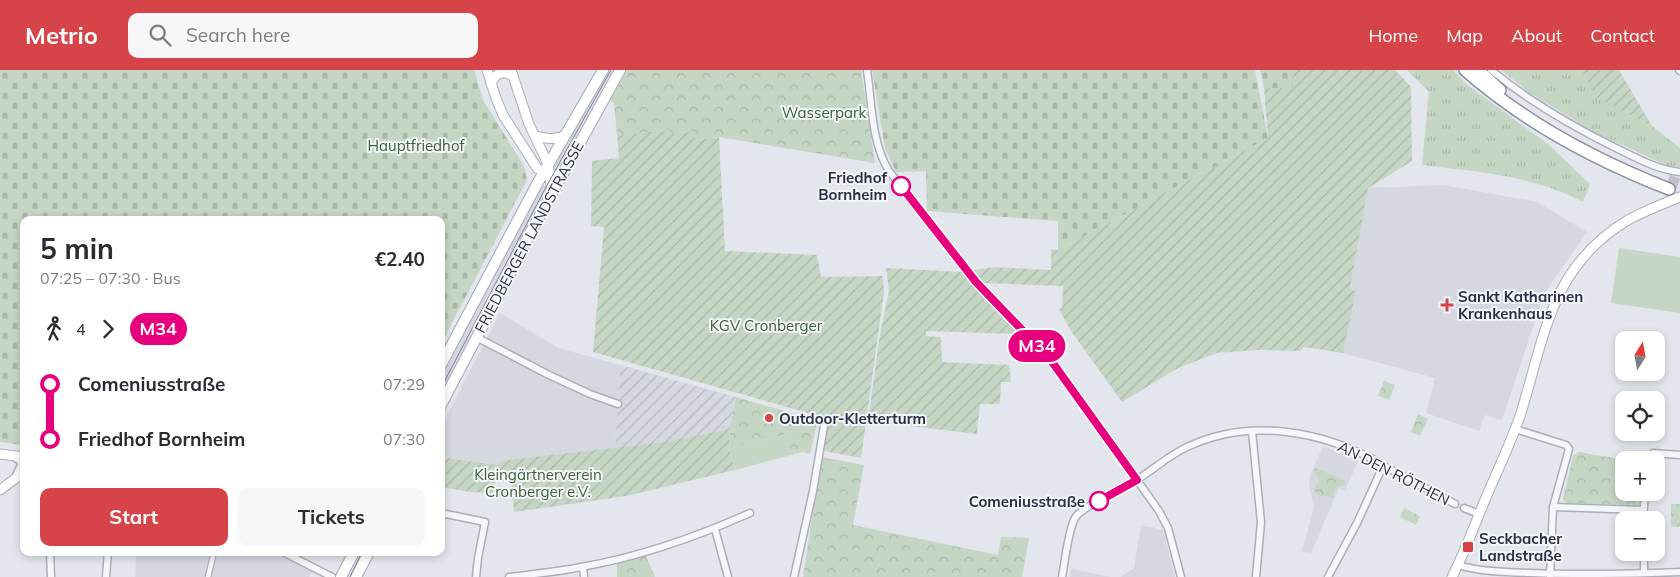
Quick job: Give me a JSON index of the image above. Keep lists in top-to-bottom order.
{
  "streets": {
    "main road": ["FRIEDBERGER LANDSTRASSE"],
    "street": ["AN DEN RÖTHEN"]
  },
  "parks": [
    "Wasserpark",
    "Hauptfriedhof",
    "KGV Cronberger",
    "Kleingärtnerverein Cronberger e.V."
  ],
  "places": {
    "other": ["Friedhof Bornheim", "Outdoor-Kletterturm", "Comeniusstraße"],
    "health": ["Sankt Katharinen Krankenhaus"],
    "transit": ["Seckbacher Landstraße"]
  },
  "lines": ["bus line M34"],
  "north": "top",
  "page": {
    "header": "Metrio",
    "search": "Search here",
    "nav": [
      "Home",
      "Map",
      "About",
      "Contact"
    ],
    "on_map": "M34",
    "heading": ["5 min", "07:25 – 07:30 · Bus", "€2.40"],
    "legs": ["4", "M34"],
    "map_buttons": ["+", "−"],
    "list": [
      {
        "name": "Comeniusstraße",
        "value": "07:29"
      },
      {
        "name": "Friedhof Bornheim",
        "value": "07:30"
      }
    ],
    "buttons": ["Start", "Tickets"]
  }
}
